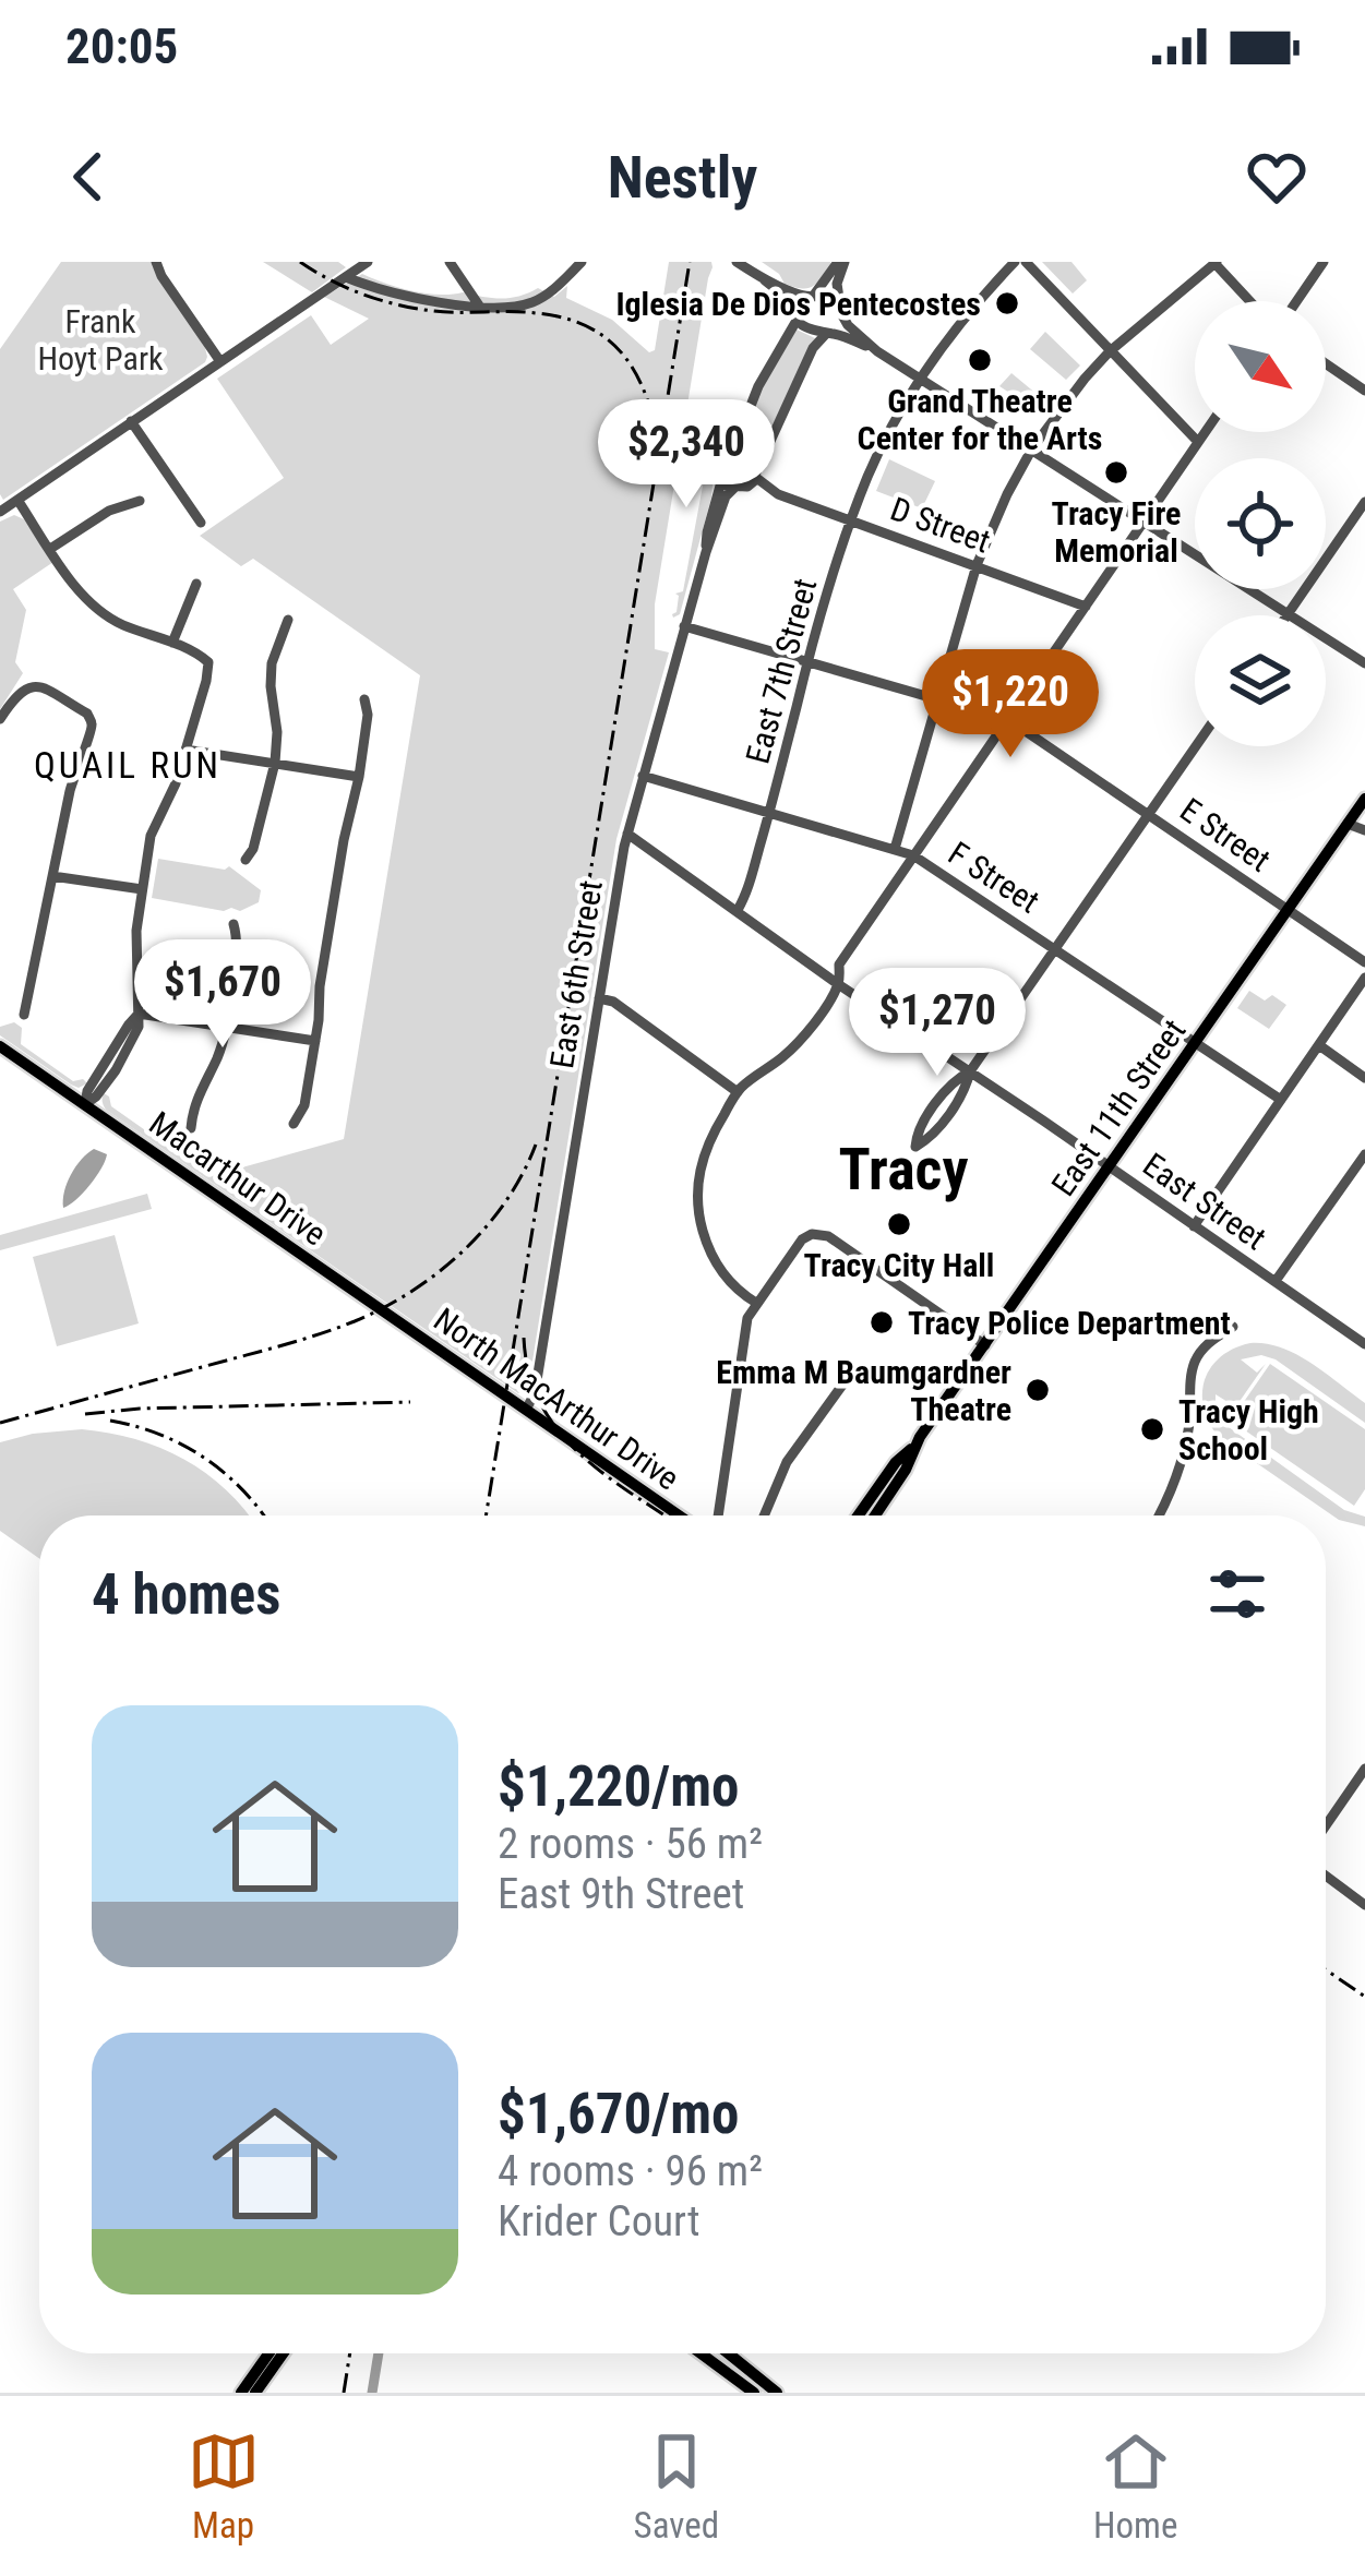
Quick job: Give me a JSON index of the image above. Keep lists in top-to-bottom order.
{
  "streets": {
    "main road": ["East 11th Street", "Macarthur Drive", "North MacArthur Drive"],
    "street": [
      "D Street",
      "East 7th Street",
      "E Street",
      "F Street",
      "East 6th Street",
      "East Street"
    ]
  },
  "crossings": [
    ["D Street", "East 7th Street"],
    ["D Street", "East 6th Street"],
    ["East 7th Street", "E Street"],
    ["East 7th Street", "F Street"],
    ["East 7th Street", "East Street"],
    ["E Street", "East 6th Street"],
    ["E Street", "East 11th Street"],
    ["F Street", "East 6th Street"],
    ["F Street", "East 11th Street"],
    ["East 6th Street", "East Street"],
    ["East 6th Street", "North MacArthur Drive"],
    ["East 11th Street", "East Street"],
    ["Macarthur Drive", "North MacArthur Drive"]
  ],
  "districts": ["QUAIL RUN", "Tracy"],
  "parks": ["Frank Hoyt Park"],
  "places": [
    "Iglesia De Dios Pentecostes",
    "Grand Theatre Center for the Arts",
    "Tracy Fire Memorial",
    "Tracy City Hall",
    "Tracy Police Department",
    "Emma M Baumgardner Theatre",
    "Tracy High School"
  ],
  "north": "bottom right",
  "page": {
    "status": "20:05",
    "header": "Nestly",
    "price": [
      "$2,340",
      "$1,220",
      "$1,670",
      "$1,270"
    ],
    "heading": "4 homes",
    "list": [
      {
        "name": "$1,220/mo",
        "note": "2 rooms · 56 m² · East 9th Street"
      },
      {
        "name": "$1,670/mo",
        "note": "4 rooms · 96 m² · Krider Court"
      }
    ],
    "tabs": ["Map", "Saved", "Home"]
  }
}
